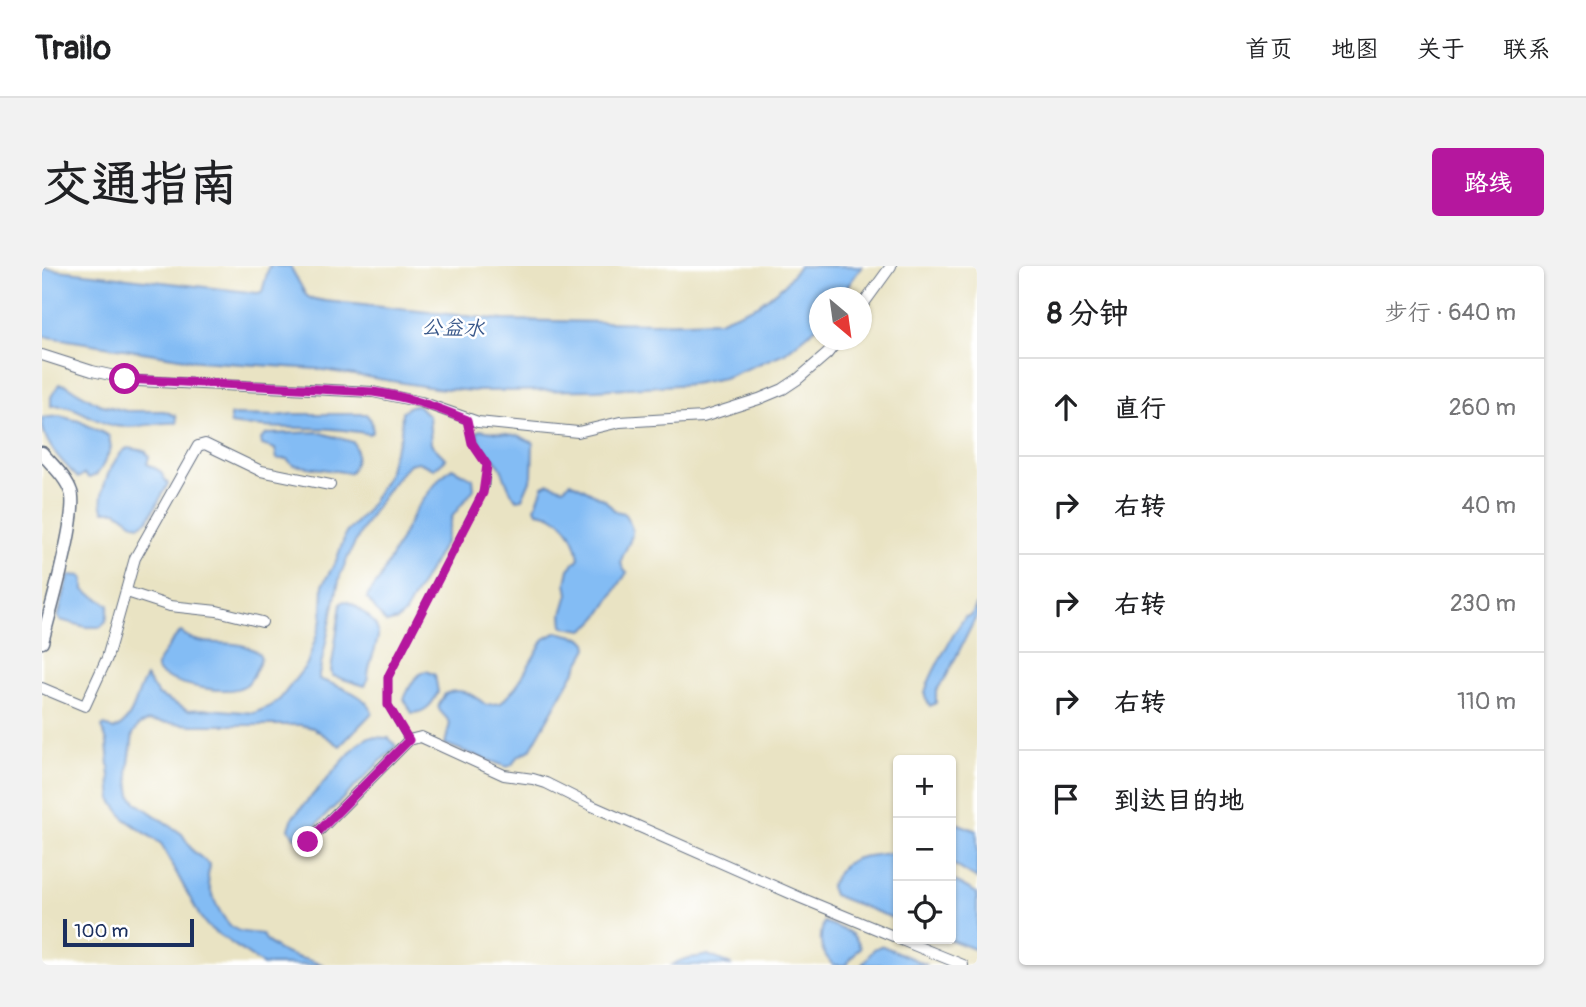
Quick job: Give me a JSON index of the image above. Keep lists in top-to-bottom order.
{
  "water": ["公益水"],
  "scale_bar": "100 m",
  "north": "bottom right",
  "page": {
    "header": "Trailo",
    "nav": [
      "首页",
      "地图",
      "关于",
      "联系"
    ],
    "buttons": "路线",
    "title": "交通指南",
    "heading": ["8 分钟", "步行 · 640 m"],
    "list": [
      ["直行", "260 m"],
      ["右转", "40 m"],
      ["右转", "230 m"],
      ["右转", "110 m"],
      "到达目的地"
    ],
    "map_buttons": ["+", "−"],
    "scale": "100 m"
  }
}
